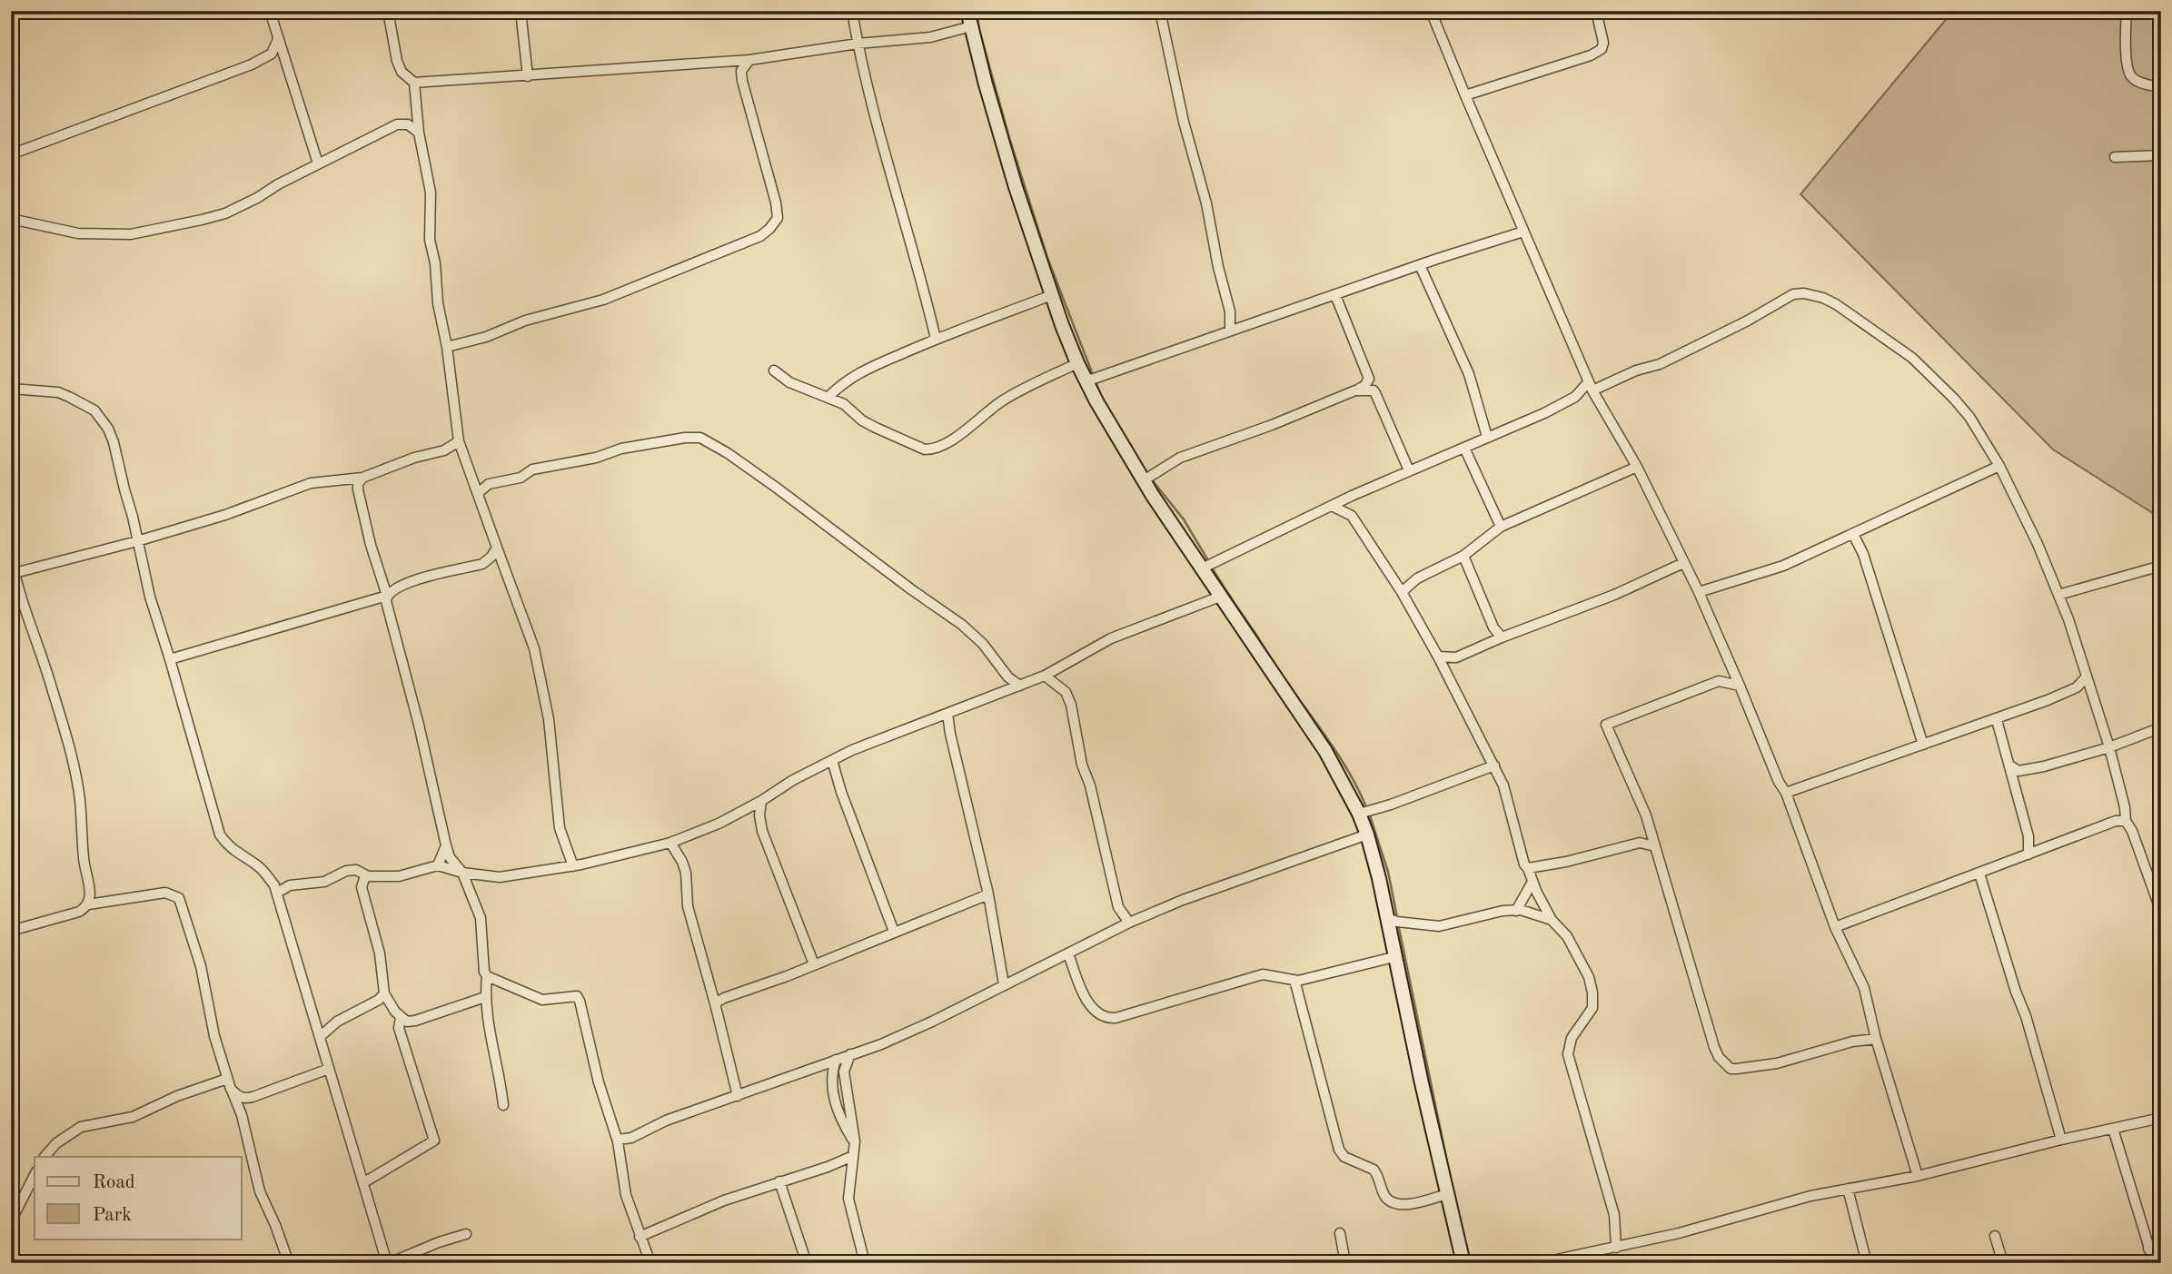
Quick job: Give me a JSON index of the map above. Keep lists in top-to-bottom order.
{
  "legend": ["Road", "Park"]
}
